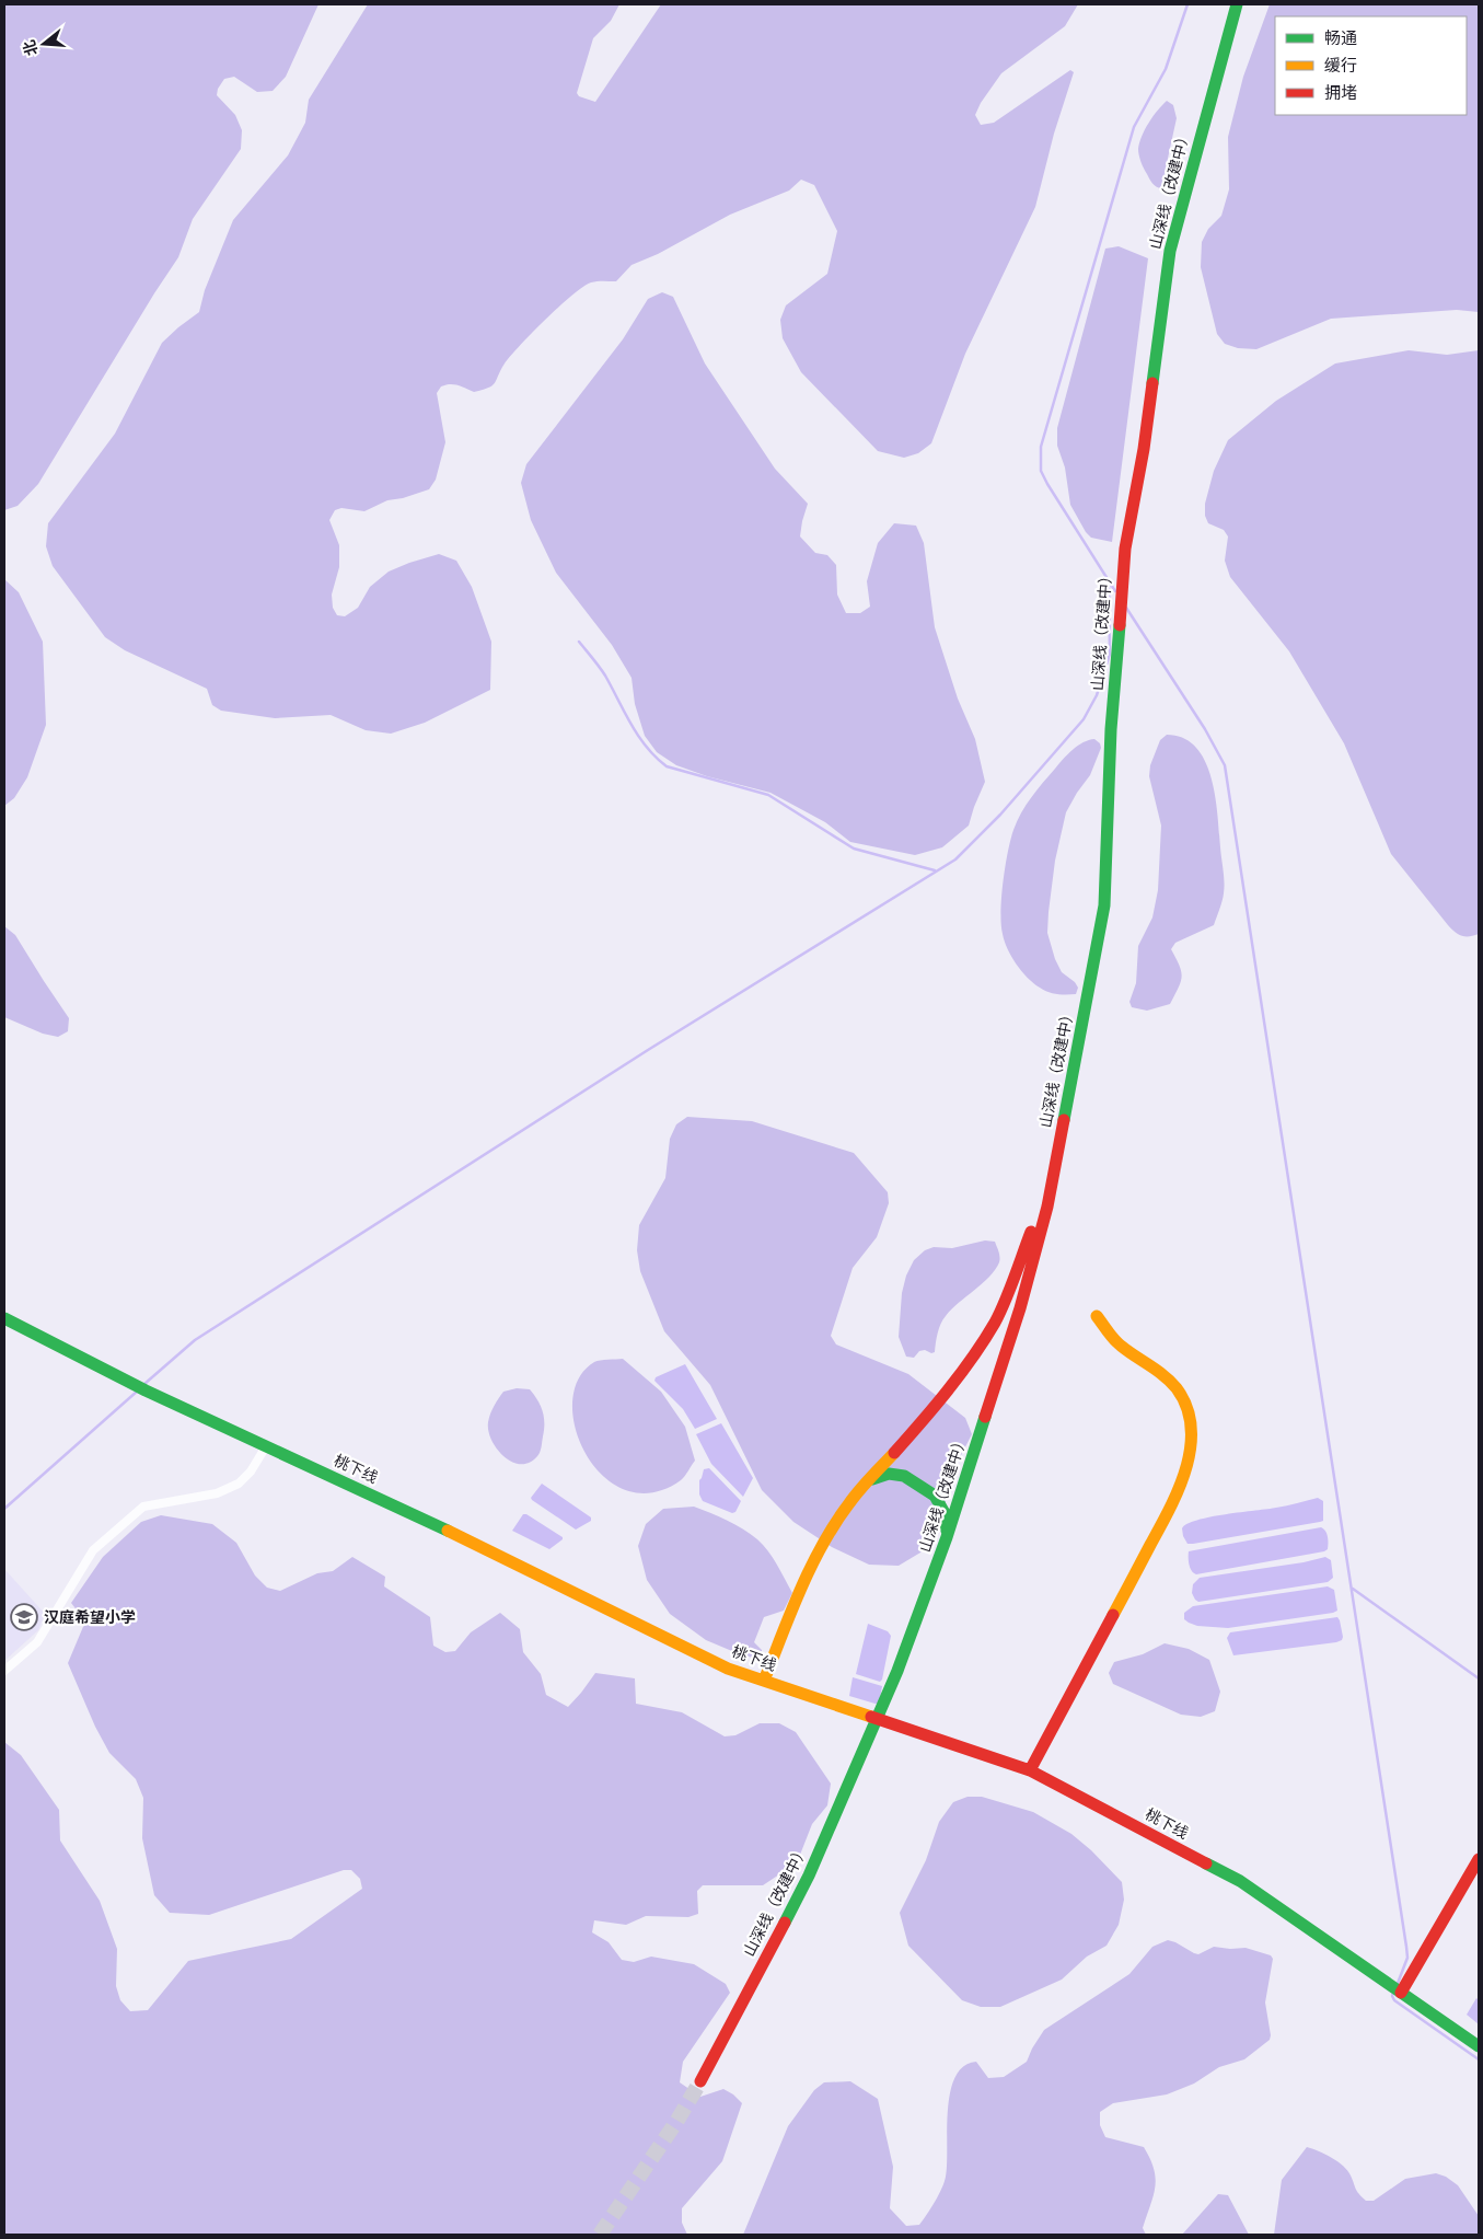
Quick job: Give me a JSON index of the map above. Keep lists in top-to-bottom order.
{
  "streets": {
    "main road": ["山深线（改建中）", "桃下线"]
  },
  "places": {
    "school or university": ["汉庭希望小学"]
  },
  "legend": ["畅通", "缓行", "拥堵"],
  "north": "left"
}
